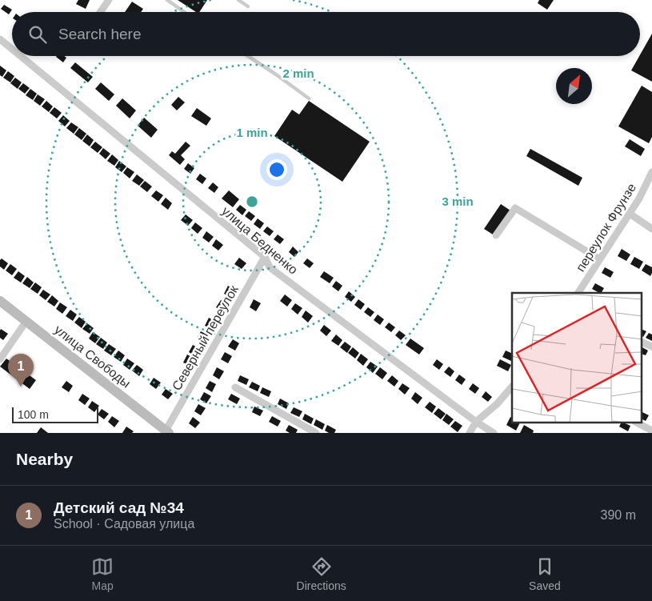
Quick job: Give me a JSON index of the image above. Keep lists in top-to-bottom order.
{
  "streets": {
    "main road": ["улица Свободы"],
    "street": ["переулок Фрунзе", "улица Бедненко", "Северный переулок"]
  },
  "crossings": [
    ["улица Бедненко", "Северный переулок"],
    ["Северный переулок", "улица Свободы"]
  ],
  "scale_bar": "100 m",
  "north": "top right",
  "page": {
    "search": "Search here",
    "pins": "1",
    "scale": "100 m",
    "heading": "Nearby",
    "list": [
      {
        "mark": "1",
        "name": "Детский сад №34",
        "note": "School · Садовая улица",
        "value": "390 m"
      }
    ],
    "nav": ["Map", "Directions", "Saved"]
  },
  "rings": ["2 min", "1 min", "3 min"]
}
